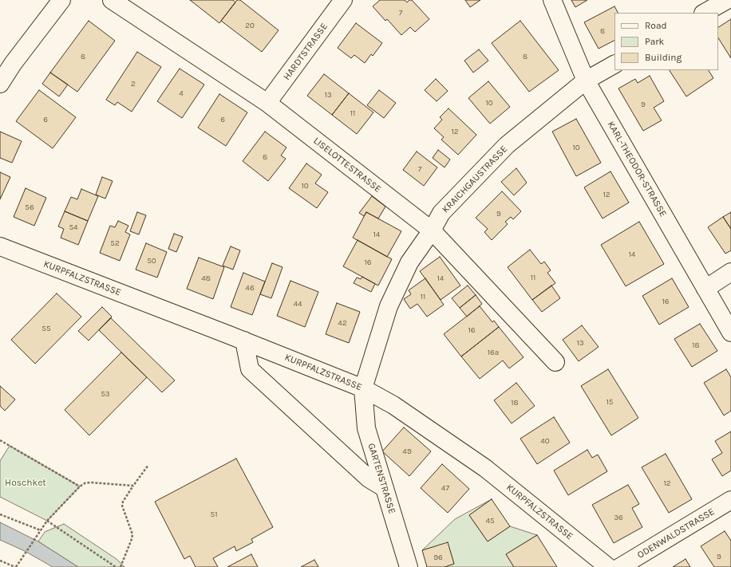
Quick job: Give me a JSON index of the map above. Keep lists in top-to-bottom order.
{
  "streets": {
    "street": [
      "HARDTSTRASSE",
      "LISELOTTESTRASSE",
      "KARL-THEODOR-STRASSE",
      "KRAICHGAUSTRASSE",
      "KURPFALZSTRASSE",
      "GARTENSTRASSE",
      "ODENWALDSTRASSE"
    ]
  },
  "crossings": [
    ["HARDTSTRASSE", "LISELOTTESTRASSE"],
    ["LISELOTTESTRASSE", "KRAICHGAUSTRASSE"],
    ["KARL-THEODOR-STRASSE", "KRAICHGAUSTRASSE"],
    ["KRAICHGAUSTRASSE", "KURPFALZSTRASSE"],
    ["KRAICHGAUSTRASSE", "GARTENSTRASSE"],
    ["KURPFALZSTRASSE", "GARTENSTRASSE"]
  ],
  "parks": ["Hoschket"],
  "house_numbers": [
    "7",
    "20",
    "8",
    "8",
    "8",
    "2",
    "4",
    "13",
    "10",
    "9",
    "11",
    "6",
    "6",
    "12",
    "10",
    "8",
    "7",
    "10",
    "12",
    "56",
    "9",
    "54",
    "14",
    "52",
    "14",
    "50",
    "16",
    "11",
    "48",
    "14",
    "46",
    "11",
    "16",
    "44",
    "42",
    "55",
    "16",
    "13",
    "18",
    "16a",
    "53",
    "15",
    "18",
    "40",
    "49",
    "12",
    "47",
    "51",
    "36",
    "45",
    "9",
    "96"
  ],
  "legend": ["Road", "Park", "Building"]
}
